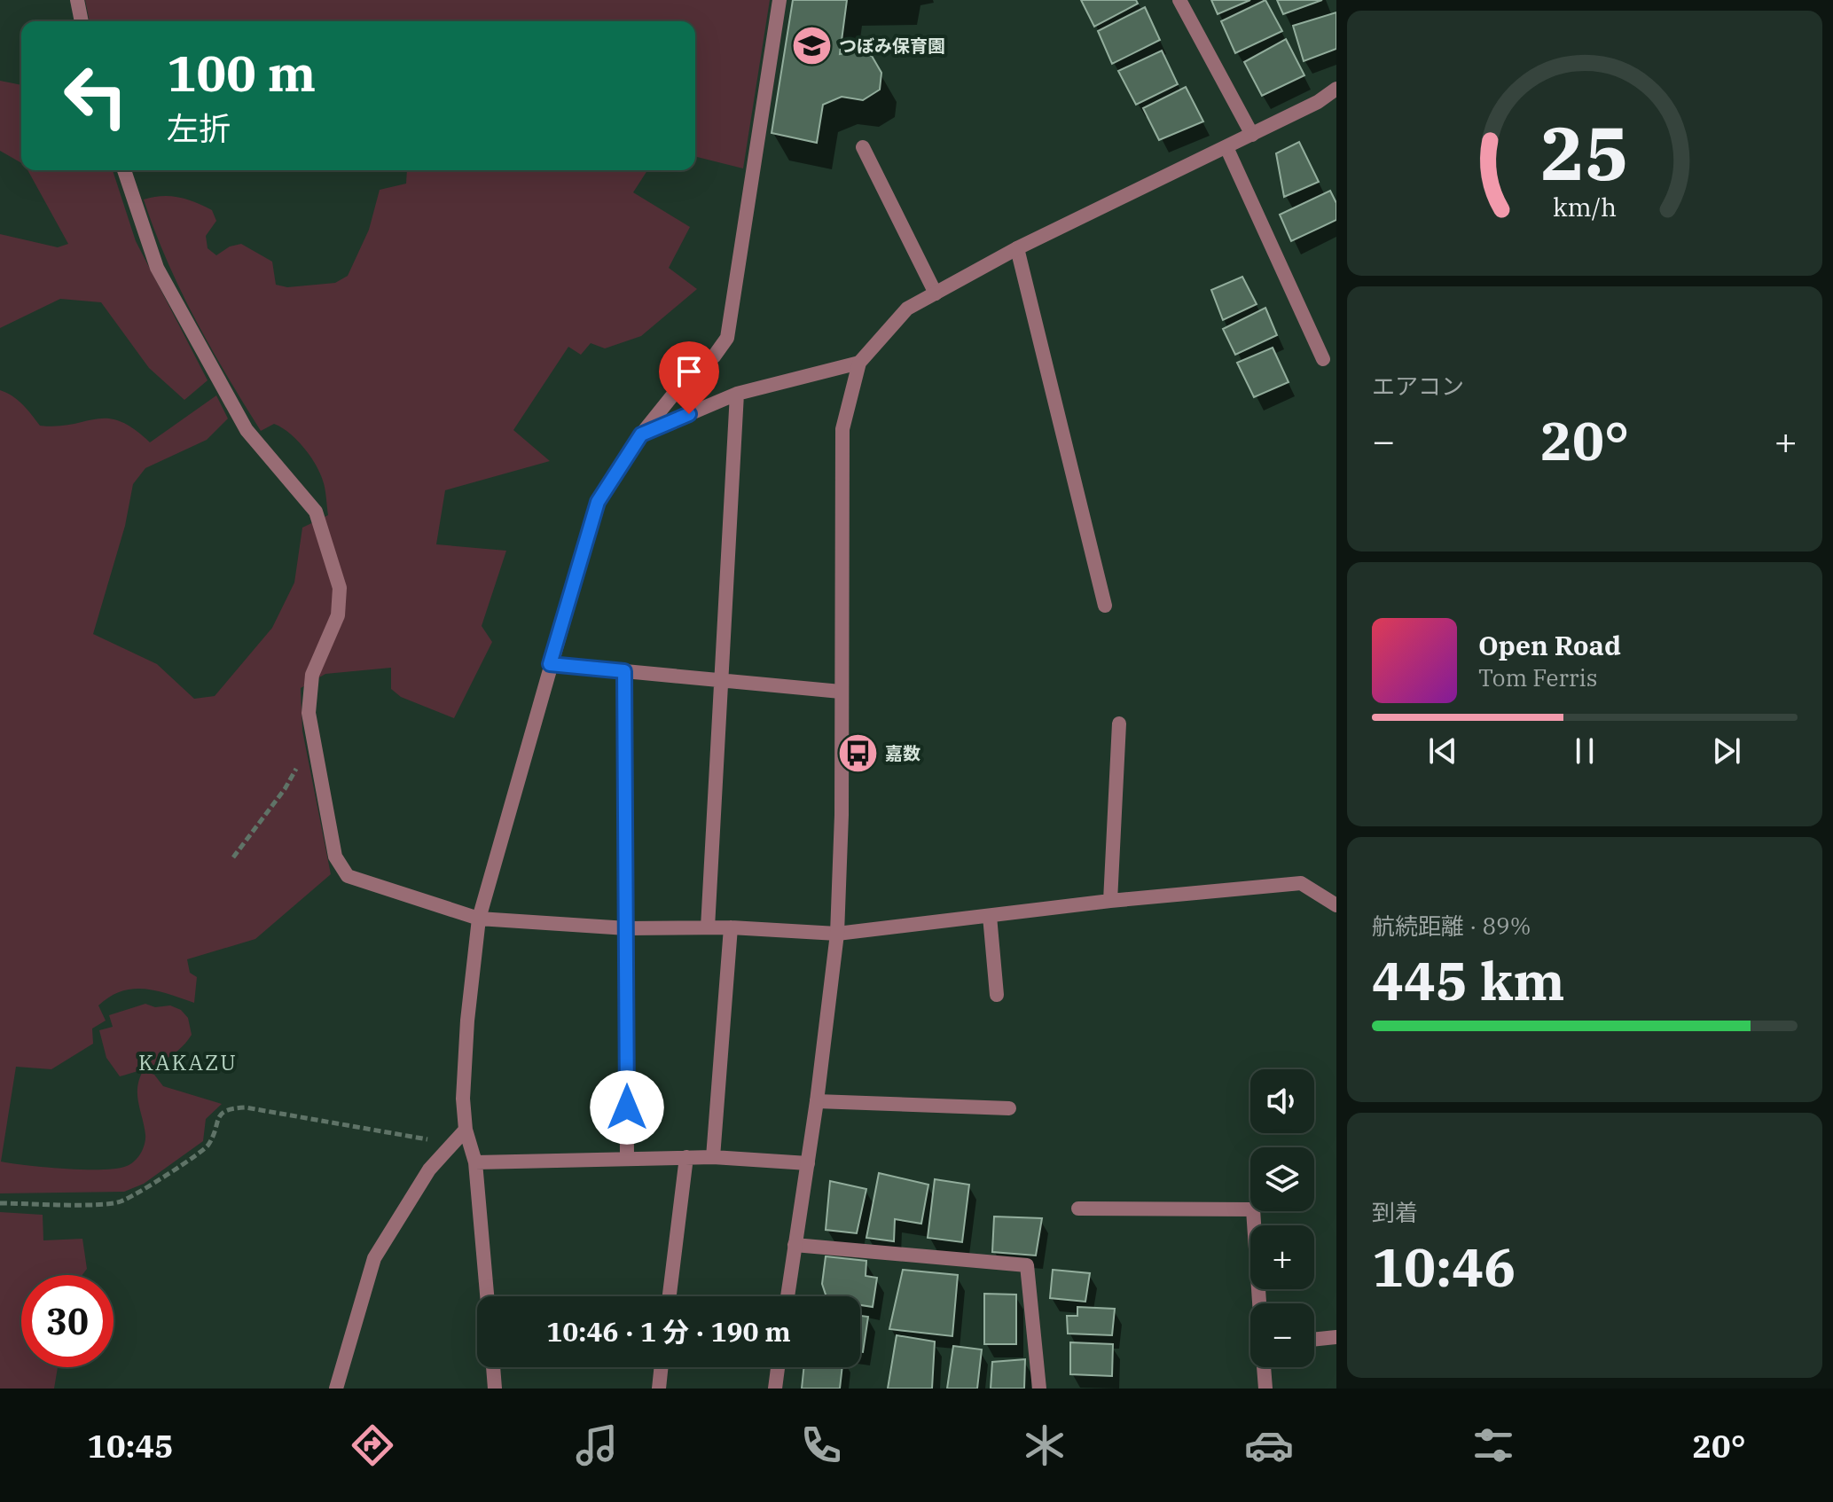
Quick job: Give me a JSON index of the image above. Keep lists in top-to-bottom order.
{
  "districts": ["KAKAZU"],
  "places": {
    "school or university": ["つぼみ保育園"],
    "bus stop": ["嘉数"]
  },
  "page": {
    "turn": ["100 m", "左折"],
    "tile": [
      "エアコン",
      ["航続距離 · 89%", "445 km"],
      ["到着", "10:46"]
    ],
    "heat": ["−", "20°", "+"],
    "song": ["Open Road", "Tom Ferris"],
    "map_buttons": ["+", "−"],
    "limit": "30",
    "trip": "10:46 · 1 分 · 190 m",
    "tabs": ["10:45", "20°"],
    "gauge": ["25", "km/h"]
  }
}
